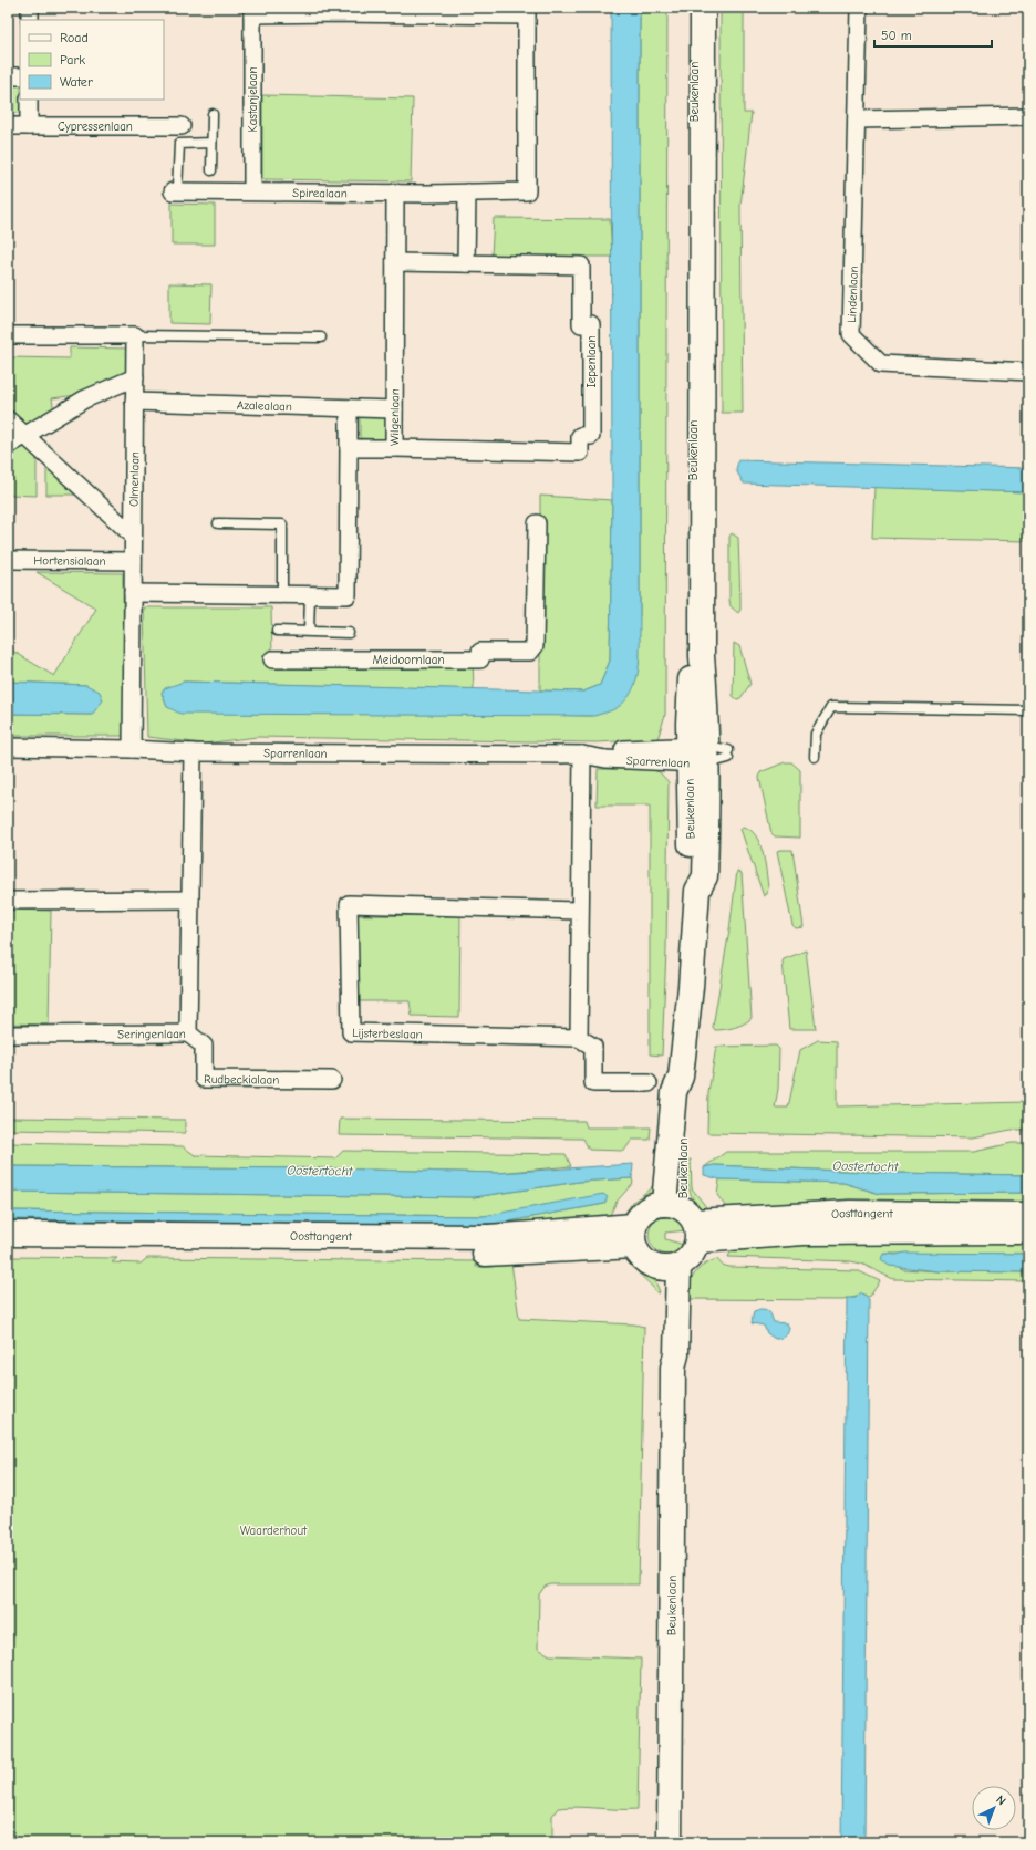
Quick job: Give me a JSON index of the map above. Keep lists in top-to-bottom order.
{
  "streets": {
    "street": [
      "Beukenlaan",
      "Kastanjelaan",
      "Cypressenlaan",
      "Spirealaan",
      "Lindenlaan",
      "Iepenlaan",
      "Azalealaan",
      "Wilgenlaan",
      "Olmenlaan",
      "Hortensialaan",
      "Meidoornlaan",
      "Sparrenlaan",
      "Lijsterbeslaan",
      "Seringenlaan",
      "Rudbeckialaan",
      "Oosttangent"
    ]
  },
  "crossings": [
    ["Beukenlaan", "Sparrenlaan"],
    ["Beukenlaan", "Oosttangent"],
    ["Kastanjelaan", "Spirealaan"],
    ["Spirealaan", "Wilgenlaan"],
    ["Iepenlaan", "Wilgenlaan"],
    ["Azalealaan", "Wilgenlaan"],
    ["Azalealaan", "Olmenlaan"],
    ["Olmenlaan", "Hortensialaan"],
    ["Olmenlaan", "Sparrenlaan"],
    ["Sparrenlaan", "Seringenlaan"],
    ["Seringenlaan", "Rudbeckialaan"]
  ],
  "water": ["Oostertocht"],
  "parks": ["Waarderhout"],
  "legend": ["Road", "Park", "Water"],
  "scale_bar": "50 m",
  "north": "top right"
}
